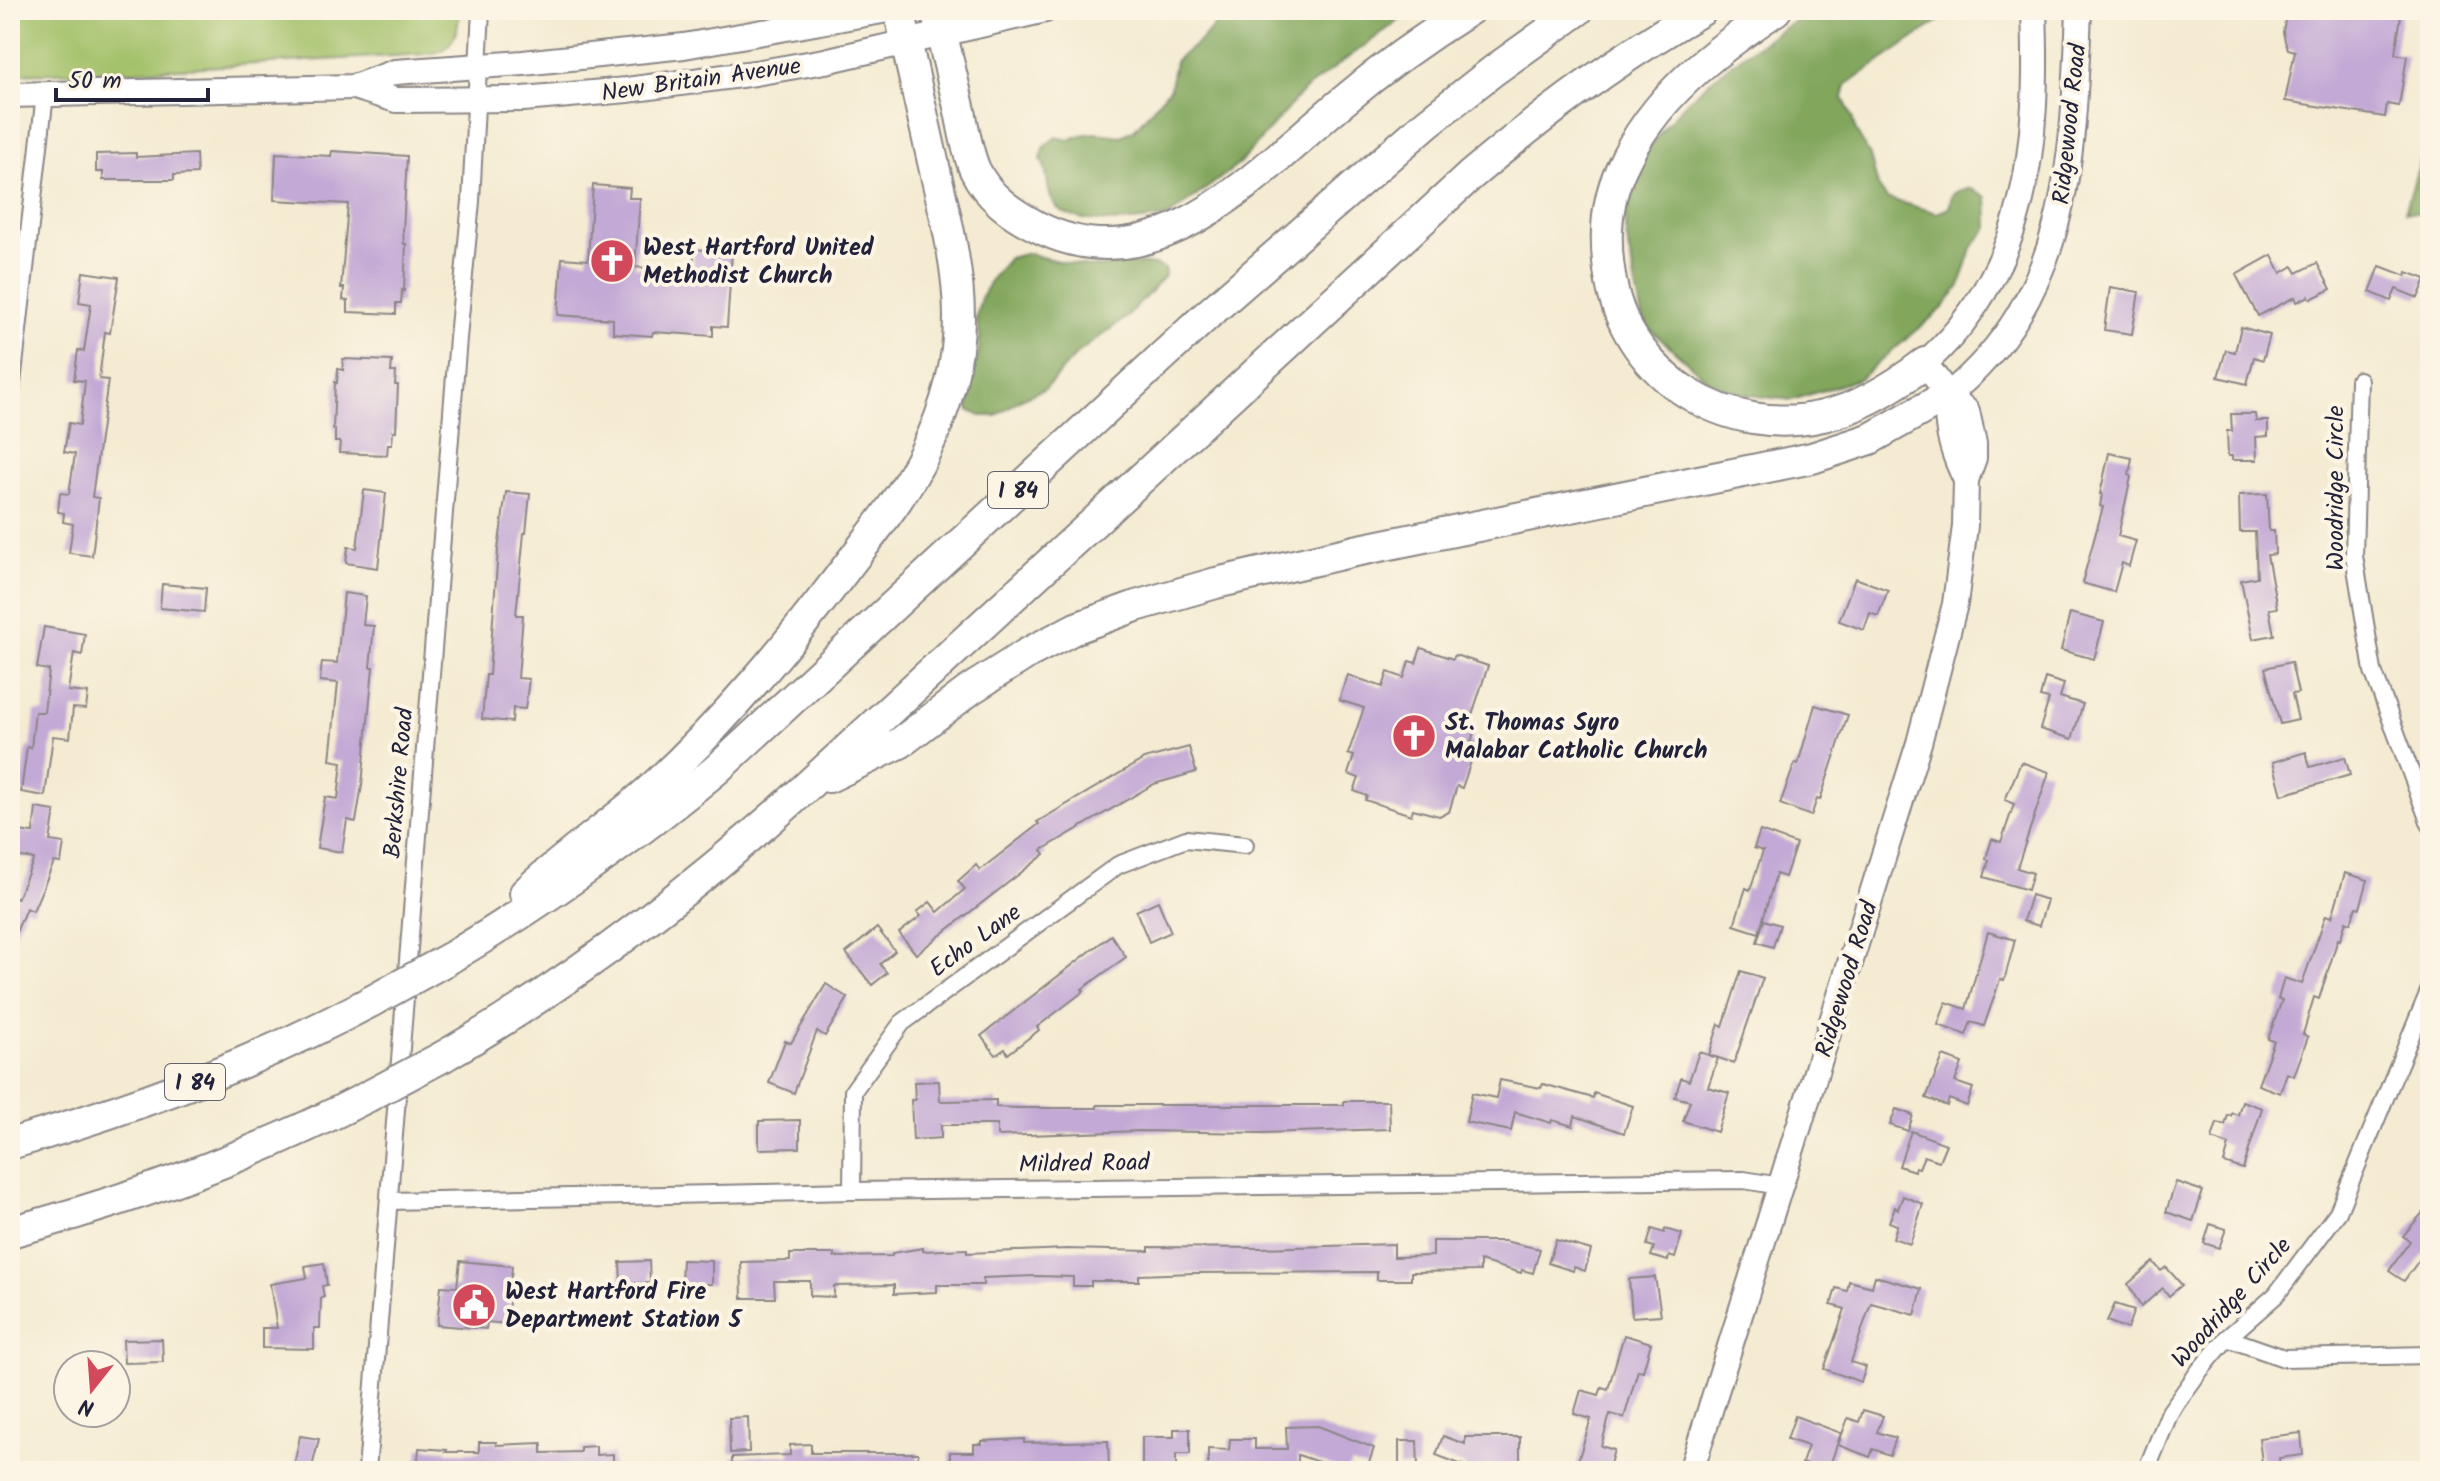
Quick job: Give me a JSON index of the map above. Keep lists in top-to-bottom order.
{
  "streets": {
    "highway": ["I 84"],
    "main road": ["New Britain Avenue", "Ridgewood Road"],
    "street": [
      "Woodridge Circle",
      "Berkshire Road",
      "Echo Lane",
      "Mildred Road"
    ]
  },
  "crossings": [
    ["New Britain Avenue", "Berkshire Road"],
    ["Ridgewood Road", "Mildred Road"],
    ["Berkshire Road", "Mildred Road"],
    ["Echo Lane", "Mildred Road"]
  ],
  "places": {
    "church": ["West Hartford United Methodist Church", "St. Thomas Syro Malabar Catholic Church"],
    "public building": ["West Hartford Fire Department Station 5"]
  },
  "scale_bar": "50 m",
  "north": "bottom"
}
